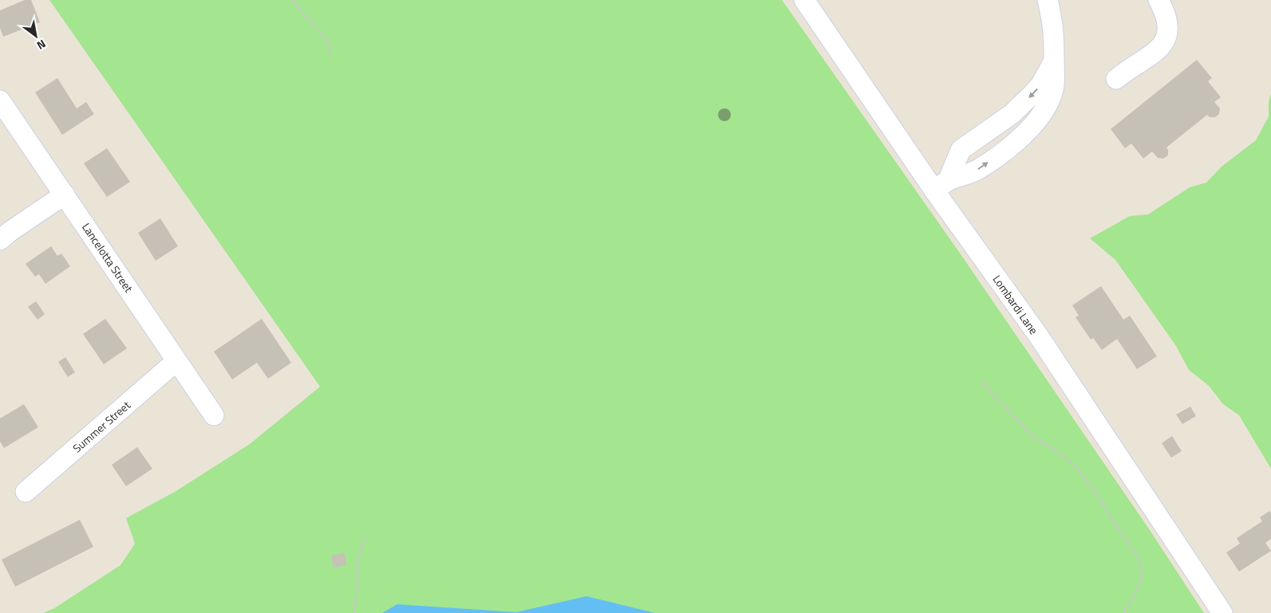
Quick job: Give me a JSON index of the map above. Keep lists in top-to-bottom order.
{
  "streets": {
    "street": ["Lancelotta Street", "Lombardi Lane", "Summer Street"]
  },
  "crossings": [
    ["Lancelotta Street", "Summer Street"]
  ],
  "north": "bottom right"
}
